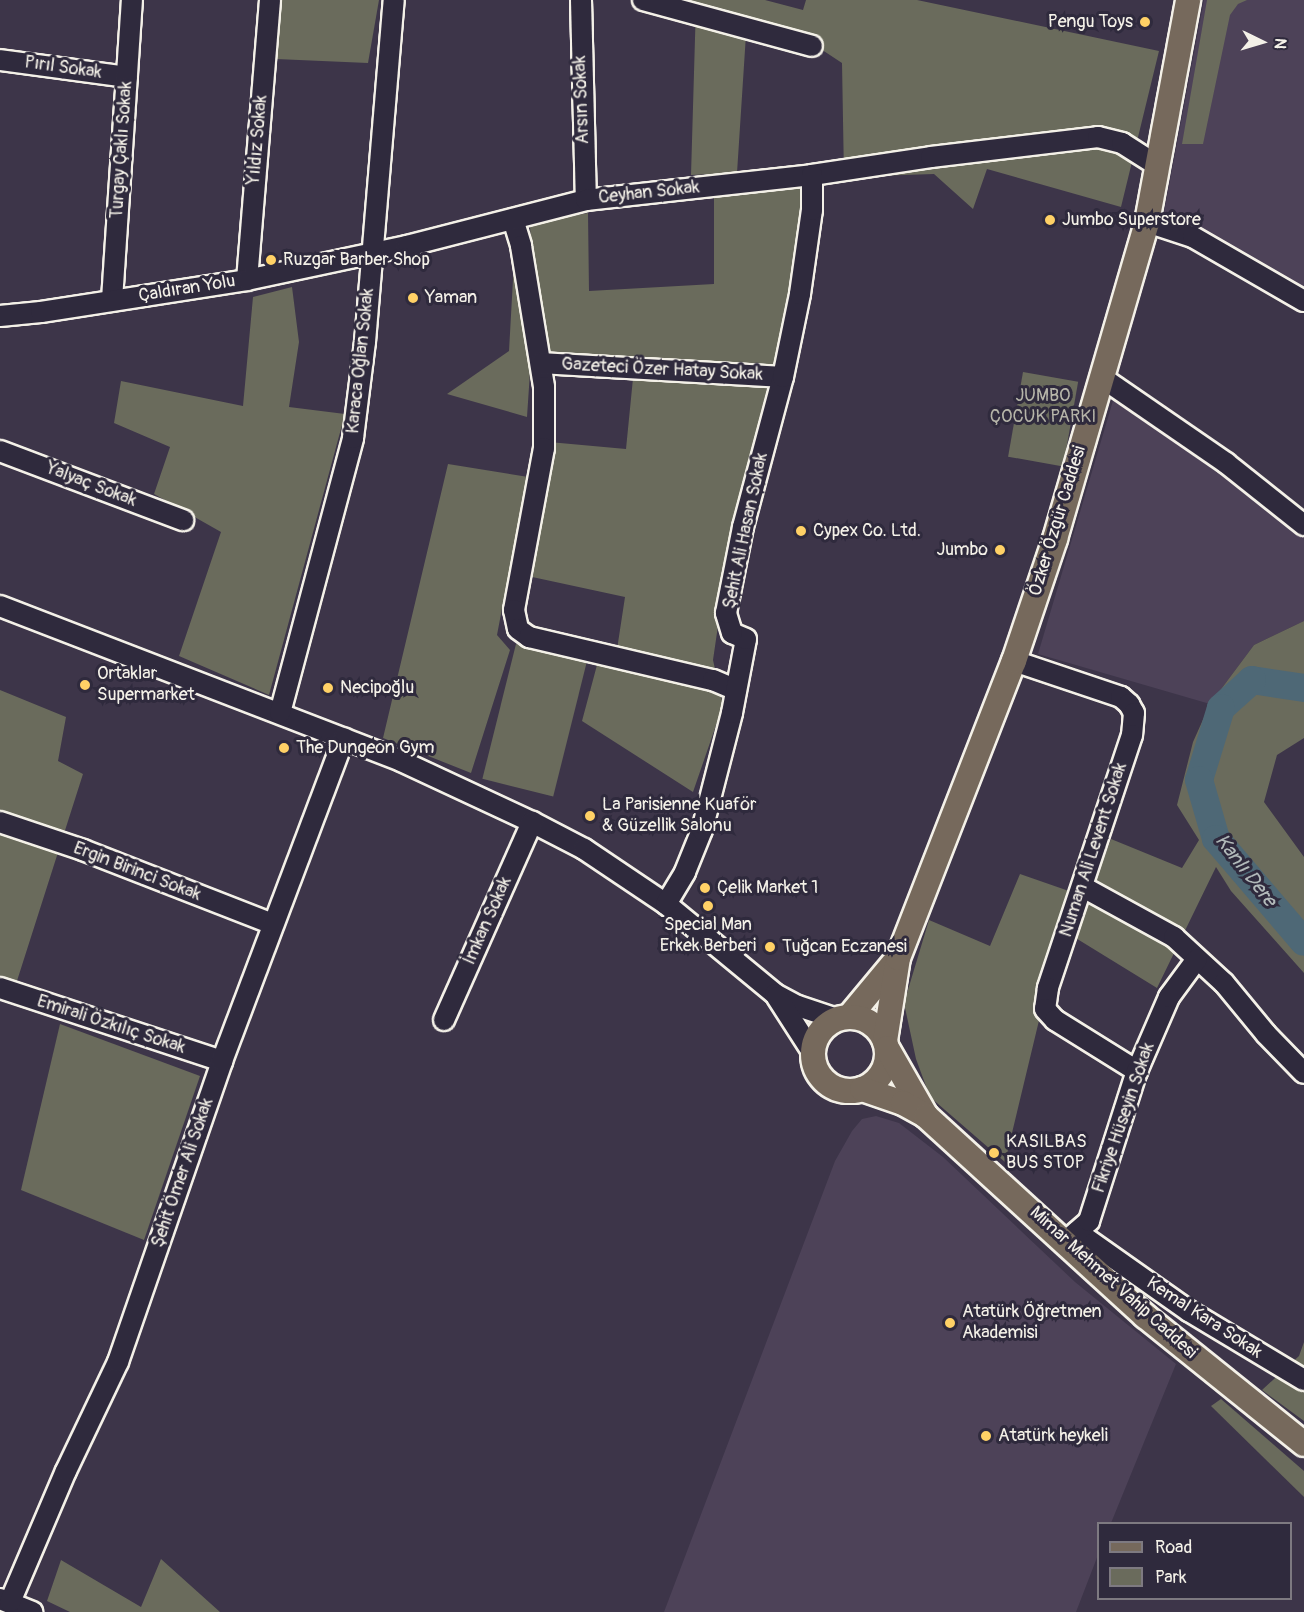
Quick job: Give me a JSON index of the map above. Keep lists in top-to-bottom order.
{
  "streets": {
    "main road": ["Özker Özgür Caddesi", "Mimar Mehmet Vahip Caddesi"],
    "street": [
      "Pırıl Sokak",
      "Arsın Sokak",
      "Yıldız Sokak",
      "Turgay Çaklı Sokak",
      "Ceyhan Sokak",
      "Çaldıran Yolu",
      "Karaca Oğlan Sokak",
      "Gazeteci Özer Hatay Sokak",
      "Yalyaç Sokak",
      "Şehit Ali Hasan Sokak",
      "Numan Ali Levent Sokak",
      "Ergin Birinci Sokak",
      "İmkan Sokak",
      "Emirali Özkılıç Sokak",
      "Fikriye Hüseyin Sokak",
      "Şehit Ömer Ali Sokak",
      "Kemal Kara Sokak"
    ]
  },
  "crossings": [
    ["Pırıl Sokak", "Turgay Çaklı Sokak"],
    ["Arsın Sokak", "Ceyhan Sokak"],
    ["Yıldız Sokak", "Çaldıran Yolu"],
    ["Turgay Çaklı Sokak", "Çaldıran Yolu"],
    ["Ceyhan Sokak", "Çaldıran Yolu"],
    ["Ceyhan Sokak", "Karaca Oğlan Sokak"],
    ["Ceyhan Sokak", "Özker Özgür Caddesi"],
    ["Ceyhan Sokak", "Şehit Ali Hasan Sokak"],
    ["Çaldıran Yolu", "Karaca Oğlan Sokak"],
    ["Gazeteci Özer Hatay Sokak", "Şehit Ali Hasan Sokak"],
    ["Özker Özgür Caddesi", "Numan Ali Levent Sokak"],
    ["Özker Özgür Caddesi", "Mimar Mehmet Vahip Caddesi"],
    ["Numan Ali Levent Sokak", "Fikriye Hüseyin Sokak"],
    ["Ergin Birinci Sokak", "Şehit Ömer Ali Sokak"],
    ["Emirali Özkılıç Sokak", "Şehit Ömer Ali Sokak"],
    ["Fikriye Hüseyin Sokak", "Mimar Mehmet Vahip Caddesi"],
    ["Fikriye Hüseyin Sokak", "Kemal Kara Sokak"],
    ["Mimar Mehmet Vahip Caddesi", "Kemal Kara Sokak"]
  ],
  "water": ["Kanlı Dere"],
  "parks": ["JUMBO ÇOCUK PARKI"],
  "places": [
    "Pengu Toys",
    "Jumbo Superstore",
    "Ruzgar Barber Shop",
    "Yaman",
    "Cypex Co. Ltd.",
    "Jumbo",
    "Ortaklar Supermarket",
    "Necipoğlu",
    "The Dungeon Gym",
    "La Parisienne Kuaför & Güzellik Salonu",
    "Çelik Market 1",
    "Special Man Erkek Berberi",
    "Tuğcan Eczanesi",
    "KASILBAS BUS STOP",
    "Atatürk Öğretmen Akademisi",
    "Atatürk heykeli"
  ],
  "legend": ["Road", "Park"],
  "north": "right"
}
